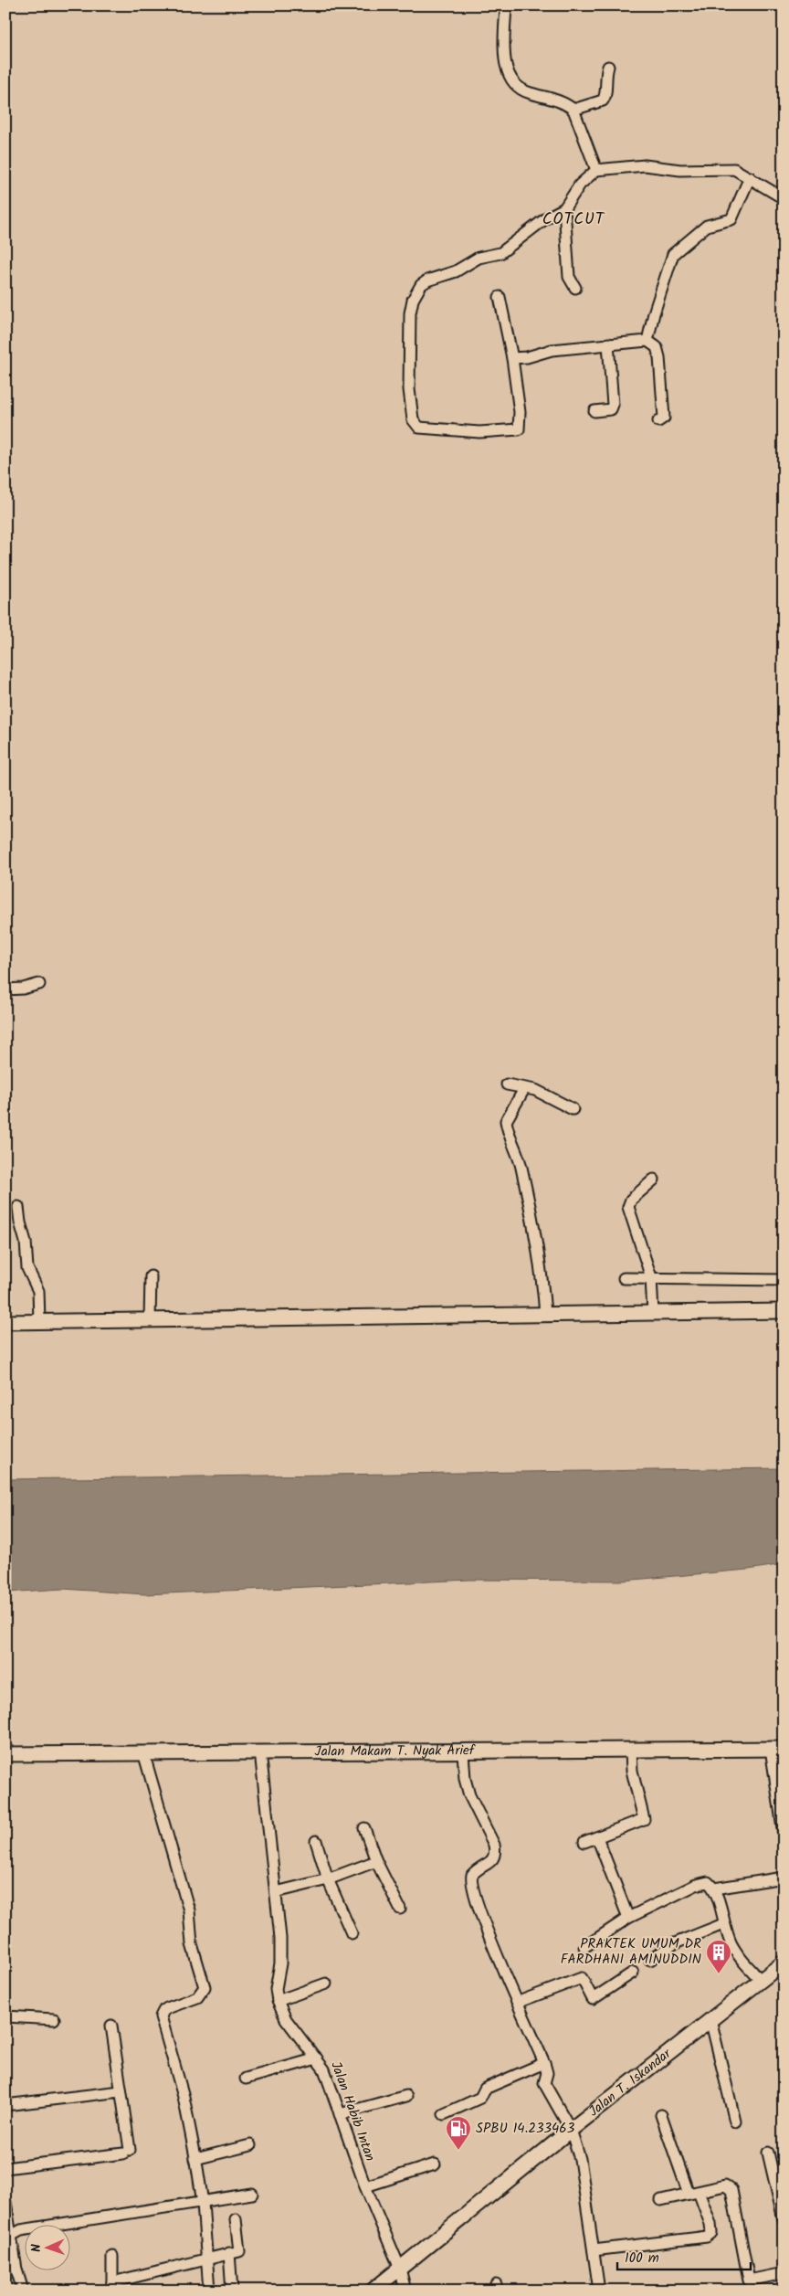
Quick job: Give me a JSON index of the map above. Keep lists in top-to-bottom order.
{
  "streets": {
    "street": ["Jalan Makam T. Nyak Arief", "Jalan T. Iskandar", "Jalan Habib Intan"]
  },
  "crossings": [
    ["Jalan Makam T. Nyak Arief", "Jalan Habib Intan"],
    ["Jalan T. Iskandar", "Jalan Habib Intan"]
  ],
  "districts": ["COTCUT"],
  "places": {
    "building": ["PRAKTEK UMUM DR FARDHANI AMINUDDIN"],
    "fuel station": ["SPBU 14.233463"]
  },
  "scale_bar": "100 m",
  "north": "left"
}
